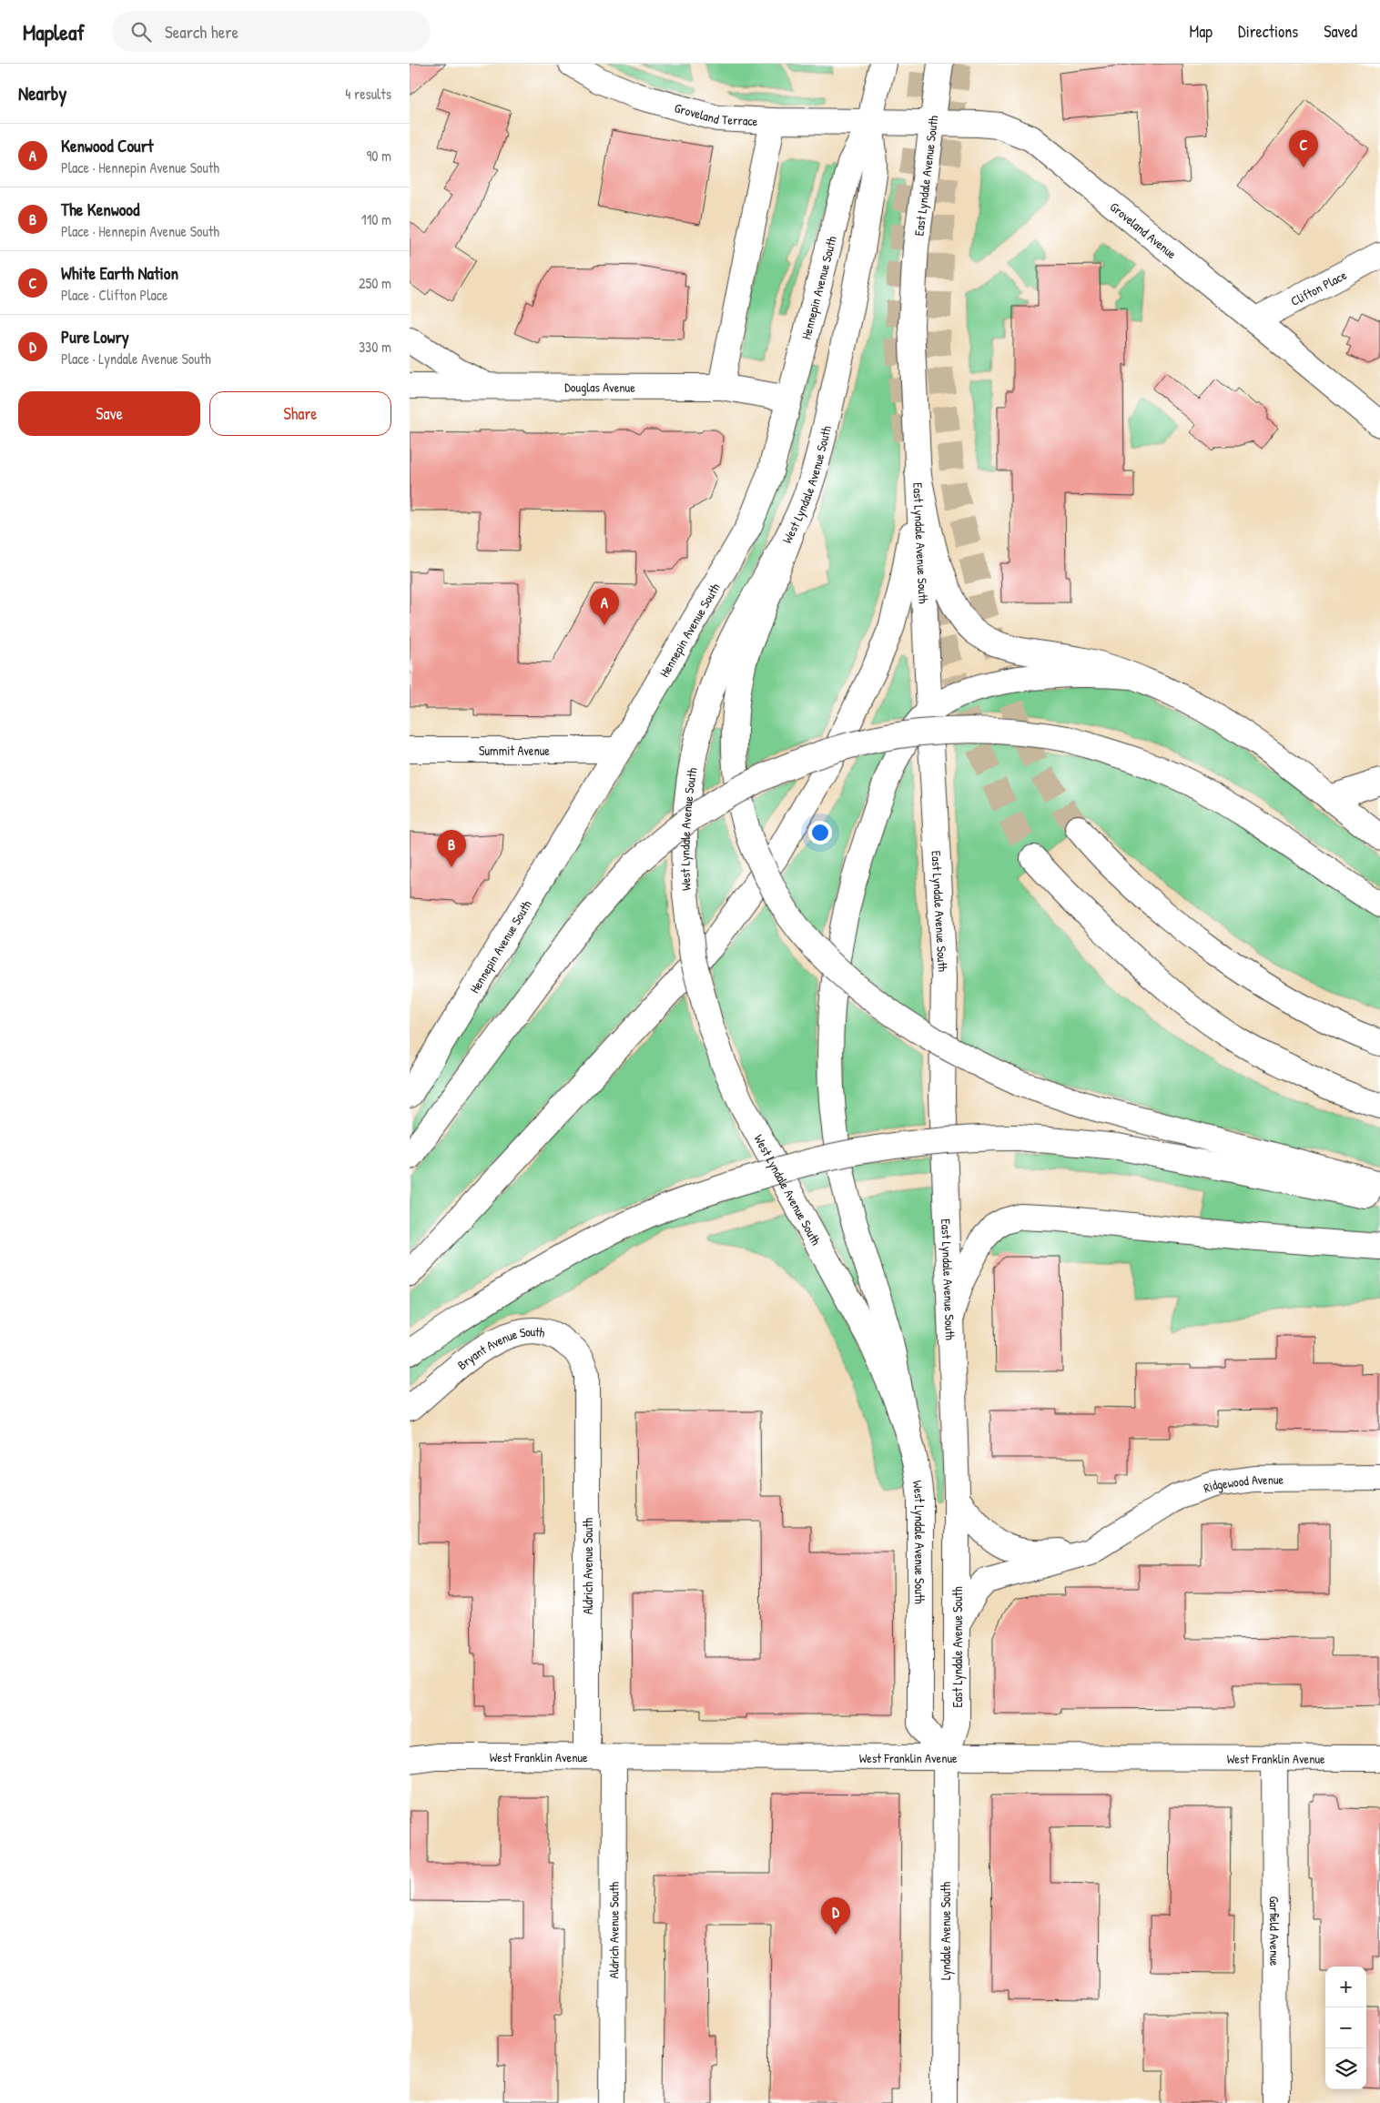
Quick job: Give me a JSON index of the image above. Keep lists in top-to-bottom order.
{
  "streets": {
    "main road": [
      "Groveland Terrace",
      "East Lyndale Avenue South",
      "Groveland Avenue",
      "Hennepin Avenue South",
      "Clifton Place",
      "Douglas Avenue",
      "West Lyndale Avenue South",
      "Summit Avenue",
      "Bryant Avenue South",
      "Ridgewood Avenue",
      "Aldrich Avenue South",
      "West Franklin Avenue",
      "Lyndale Avenue South",
      "Garfield Avenue"
    ]
  },
  "crossings": [
    ["Groveland Terrace", "Groveland Avenue"],
    ["Groveland Terrace", "Hennepin Avenue South"],
    ["Groveland Terrace", "West Lyndale Avenue South"],
    ["East Lyndale Avenue South", "Groveland Avenue"],
    ["East Lyndale Avenue South", "West Lyndale Avenue South"],
    ["East Lyndale Avenue South", "Ridgewood Avenue"],
    ["East Lyndale Avenue South", "West Franklin Avenue"],
    ["East Lyndale Avenue South", "Lyndale Avenue South"],
    ["Groveland Avenue", "Hennepin Avenue South"],
    ["Groveland Avenue", "Clifton Place"],
    ["Groveland Avenue", "West Lyndale Avenue South"],
    ["Hennepin Avenue South", "Douglas Avenue"],
    ["Hennepin Avenue South", "West Lyndale Avenue South"],
    ["Hennepin Avenue South", "Summit Avenue"],
    ["West Lyndale Avenue South", "West Franklin Avenue"],
    ["West Lyndale Avenue South", "Lyndale Avenue South"],
    ["Bryant Avenue South", "Aldrich Avenue South"],
    ["Aldrich Avenue South", "West Franklin Avenue"],
    ["West Franklin Avenue", "Lyndale Avenue South"],
    ["West Franklin Avenue", "Garfield Avenue"]
  ],
  "page": {
    "header": "Mapleaf",
    "search": "Search here",
    "nav": ["Map", "Directions", "Saved"],
    "heading": ["Nearby", "4 results"],
    "list": [
      {
        "mark": "A",
        "name": "Kenwood Court",
        "note": "Place · Hennepin Avenue South",
        "value": "90 m"
      },
      {
        "mark": "B",
        "name": "The Kenwood",
        "note": "Place · Hennepin Avenue South",
        "value": "110 m"
      },
      {
        "mark": "C",
        "name": "White Earth Nation",
        "note": "Place · Clifton Place",
        "value": "250 m"
      },
      {
        "mark": "D",
        "name": "Pure Lowry",
        "note": "Place · Lyndale Avenue South",
        "value": "330 m"
      }
    ],
    "pins": [
      "C",
      "A",
      "B",
      "D"
    ],
    "buttons": ["Save", "Share"],
    "map_buttons": ["+", "−"]
  }
}
